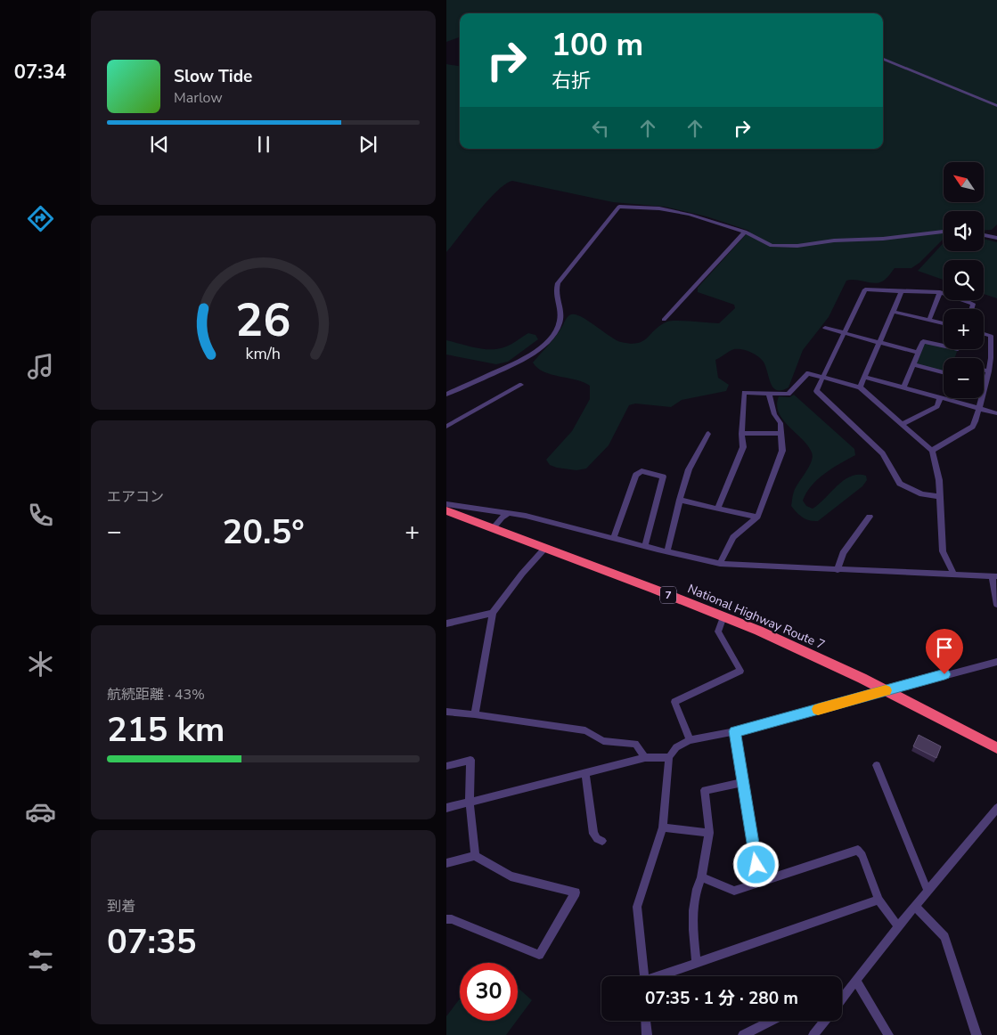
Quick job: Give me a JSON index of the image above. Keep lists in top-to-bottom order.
{
  "streets": {
    "highway": ["7", "National Highway Route 7"]
  },
  "north": "top left",
  "page": {
    "tabs": "07:34",
    "turn": ["100 m", "右折"],
    "song": ["Slow Tide", "Marlow"],
    "map_buttons": ["+", "−"],
    "tile": [
      "エアコン",
      ["航続距離 · 43%", "215 km"],
      ["到着", "07:35"]
    ],
    "heat": ["−", "20.5°", "+"],
    "limit": "30",
    "trip": "07:35 · 1 分 · 280 m",
    "gauge": ["26", "km/h"]
  }
}
